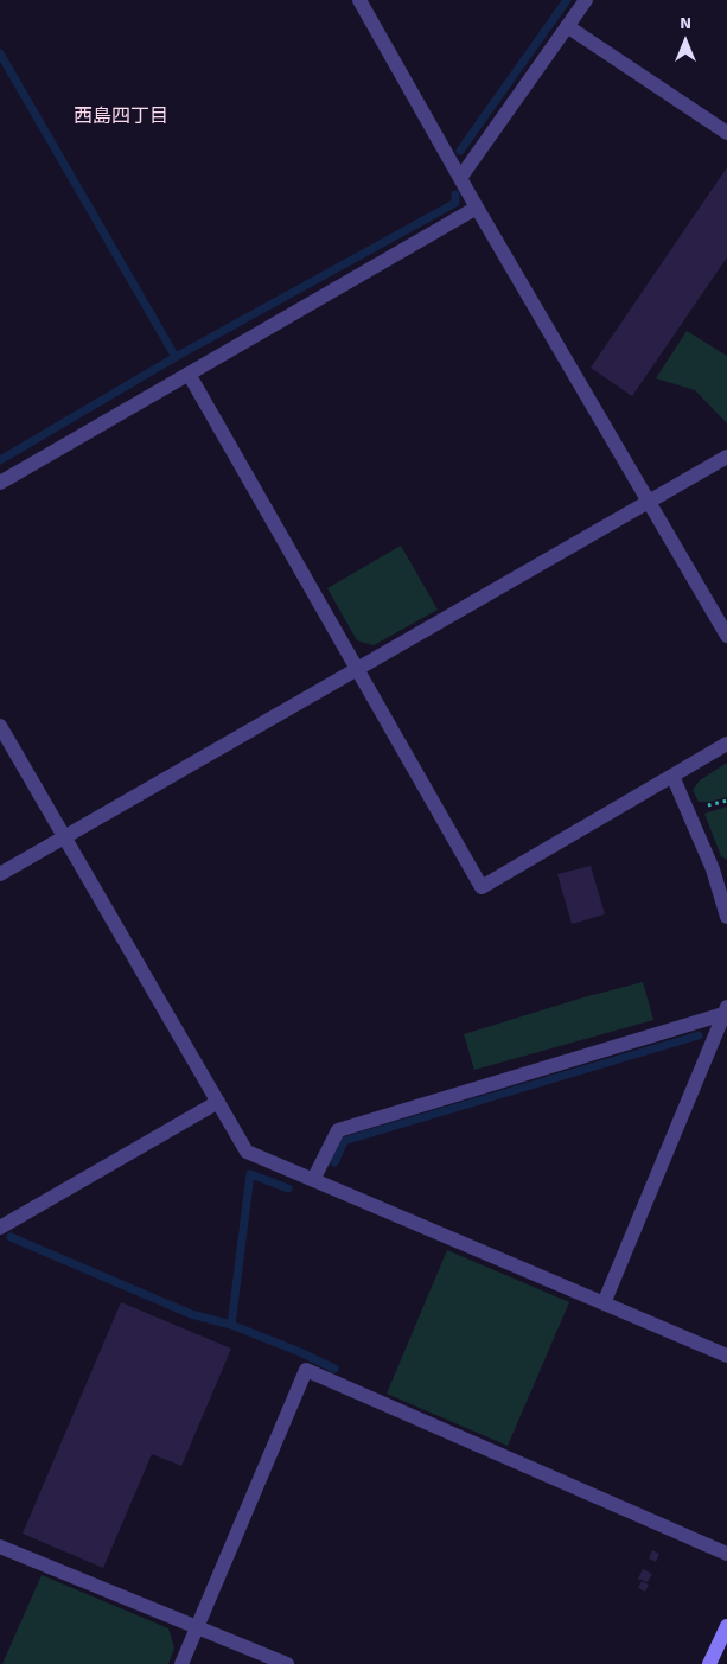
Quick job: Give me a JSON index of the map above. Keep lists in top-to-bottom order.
{
  "districts": ["西島四丁目"],
  "north": "top"
}
